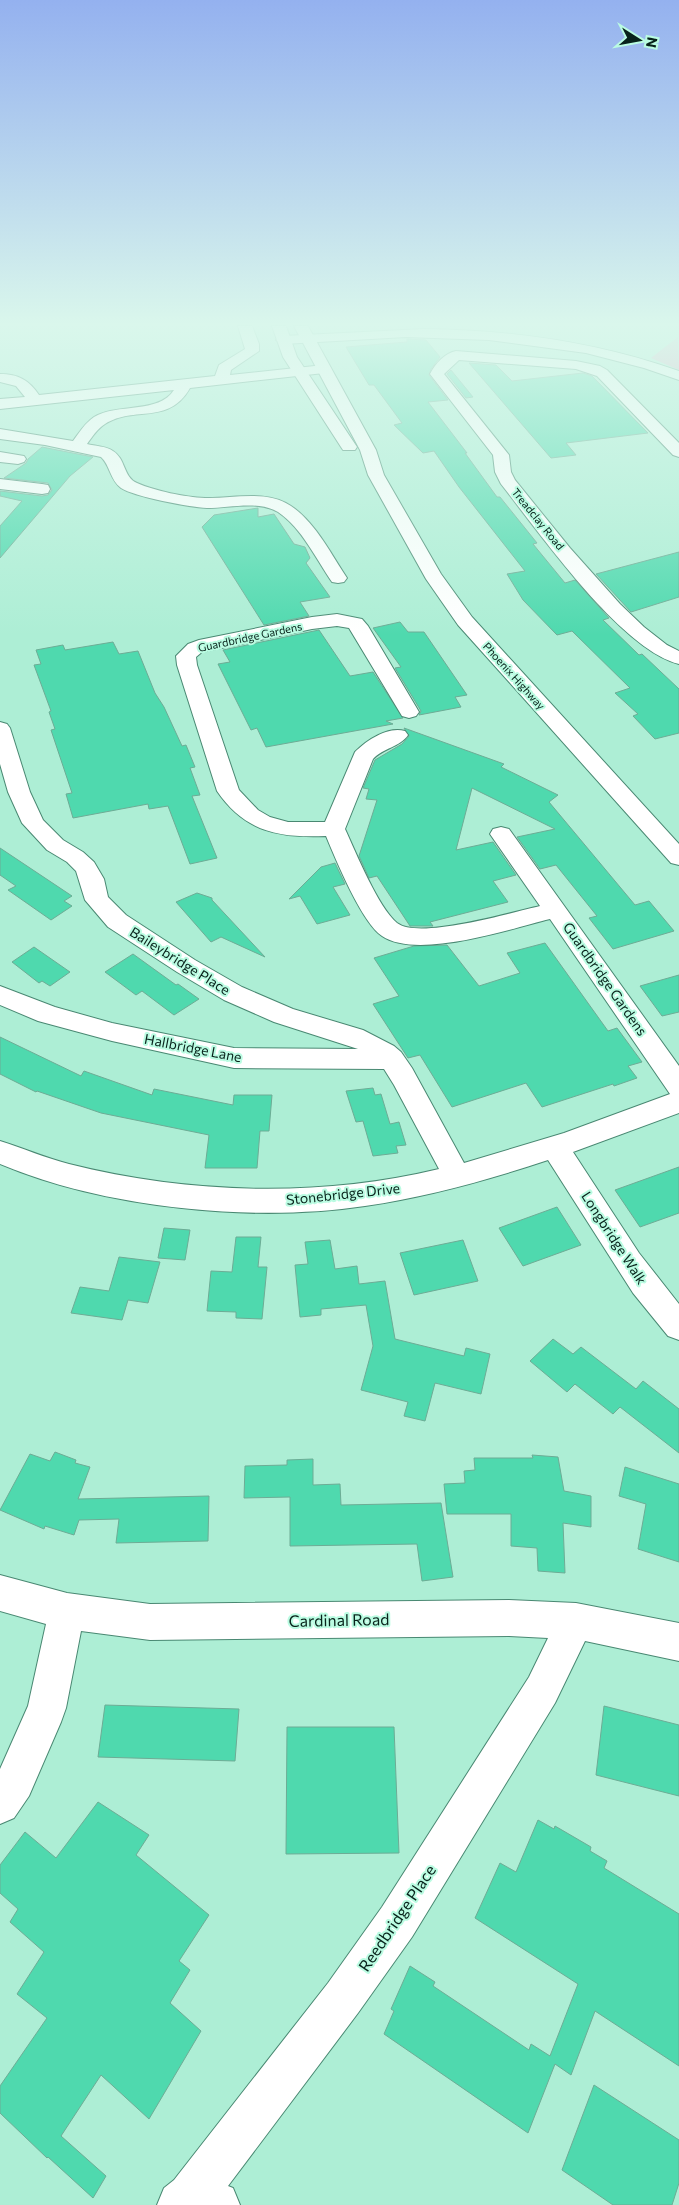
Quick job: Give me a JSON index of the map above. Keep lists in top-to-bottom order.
{
  "streets": {
    "street": [
      "Treadclay Road",
      "Guardbridge Gardens",
      "Phoenix Highway",
      "Baileybridge Place",
      "Hallbridge Lane",
      "Stonebridge Drive",
      "Longbridge Walk",
      "Cardinal Road",
      "Reedbridge Place"
    ]
  },
  "crossings": [
    ["Baileybridge Place", "Hallbridge Lane"],
    ["Baileybridge Place", "Stonebridge Drive"],
    ["Stonebridge Drive", "Longbridge Walk"],
    ["Cardinal Road", "Reedbridge Place"]
  ],
  "north": "right"
}
